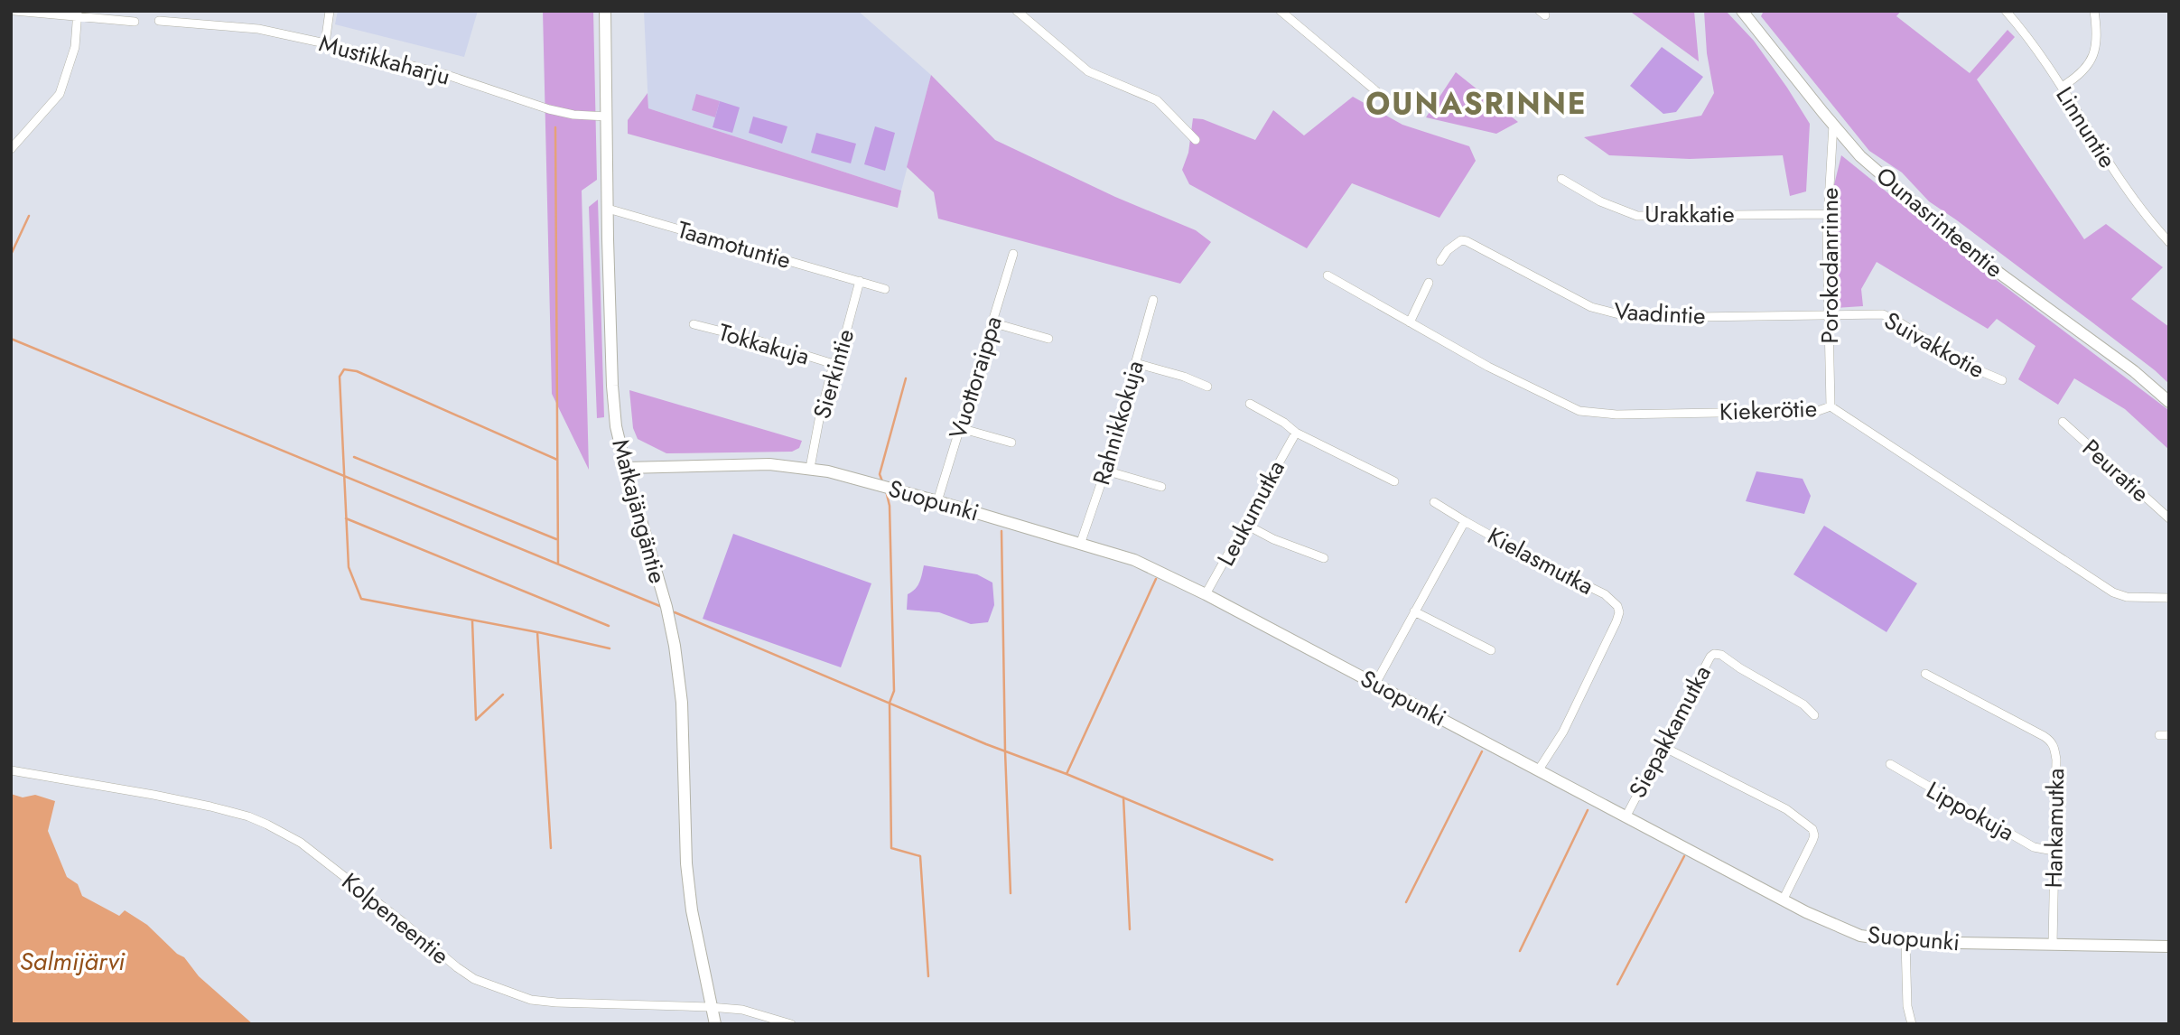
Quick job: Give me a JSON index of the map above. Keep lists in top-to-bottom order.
{
  "streets": {
    "street": [
      "Mustikkaharju",
      "Linnuntie",
      "Urakkatie",
      "Ounasrinteentie",
      "Taamotuntie",
      "Porokodanrinne",
      "Vaadintie",
      "Tokkakuja",
      "Suivakkotie",
      "Sierkintie",
      "Vuottoraippa",
      "Kiekerötie",
      "Rahnikkokuja",
      "Peuratie",
      "Suopunki",
      "Matkajängäntie",
      "Leukumutka",
      "Kielasmutka",
      "Siepakkamutka",
      "Lippokuja",
      "Hankamutka",
      "Kolpeneentie"
    ]
  },
  "crossings": [
    ["Mustikkaharju", "Matkajängäntie"],
    ["Urakkatie", "Porokodanrinne"],
    ["Ounasrinteentie", "Porokodanrinne"],
    ["Taamotuntie", "Sierkintie"],
    ["Taamotuntie", "Matkajängäntie"],
    ["Porokodanrinne", "Vaadintie"],
    ["Porokodanrinne", "Suivakkotie"],
    ["Porokodanrinne", "Kiekerötie"],
    ["Vaadintie", "Suivakkotie"],
    ["Tokkakuja", "Sierkintie"],
    ["Sierkintie", "Suopunki"],
    ["Vuottoraippa", "Suopunki"],
    ["Rahnikkokuja", "Suopunki"],
    ["Suopunki", "Matkajängäntie"],
    ["Suopunki", "Leukumutka"],
    ["Suopunki", "Kielasmutka"],
    ["Suopunki", "Siepakkamutka"],
    ["Suopunki", "Hankamutka"],
    ["Matkajängäntie", "Kolpeneentie"],
    ["Lippokuja", "Hankamutka"]
  ],
  "districts": ["OUNASRINNE"],
  "water": ["Salmijärvi"]
}
